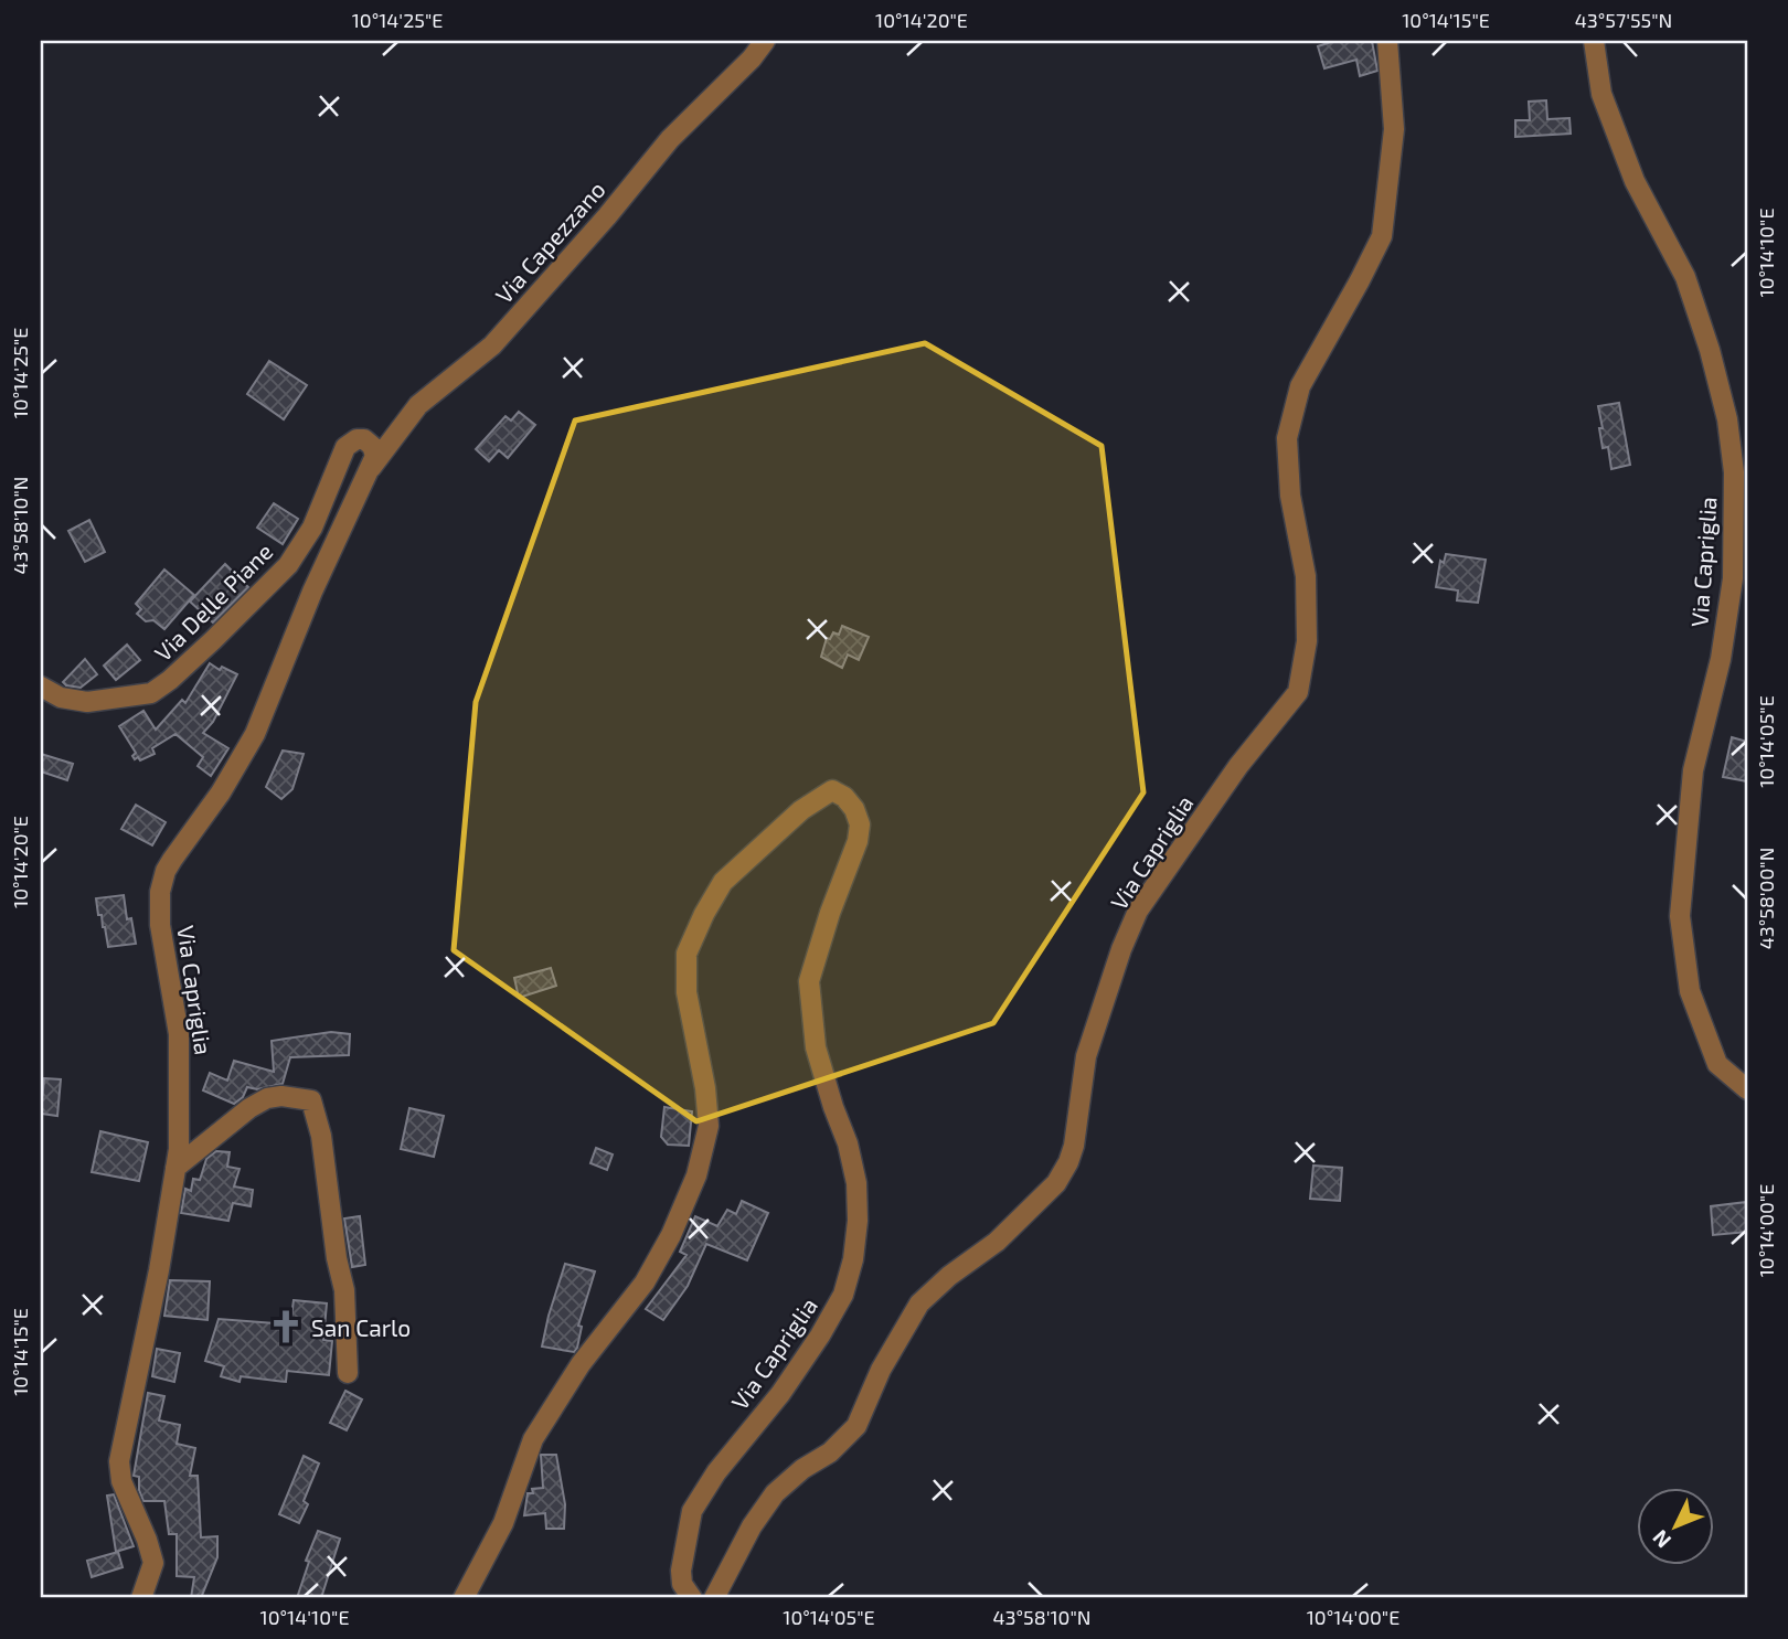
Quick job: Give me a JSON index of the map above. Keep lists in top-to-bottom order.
{
  "streets": {
    "street": ["Via Capezzano", "Via Capriglia", "Via Delle Piane"]
  },
  "crossings": [
    ["Via Capezzano", "Via Capriglia"],
    ["Via Capezzano", "Via Delle Piane"],
    ["Via Capriglia", "Via Delle Piane"]
  ],
  "places": {
    "church": ["San Carlo"]
  },
  "north": "bottom left",
  "coordinates": [
    "10°14'25\"E",
    "10°14'20\"E",
    "10°14'15\"E",
    "43°57'55\"N",
    "10°14'10\"E",
    "43°58'10\"N",
    "10°14'05\"E",
    "43°58'00\"N",
    "10°14'00\"E"
  ]
}
